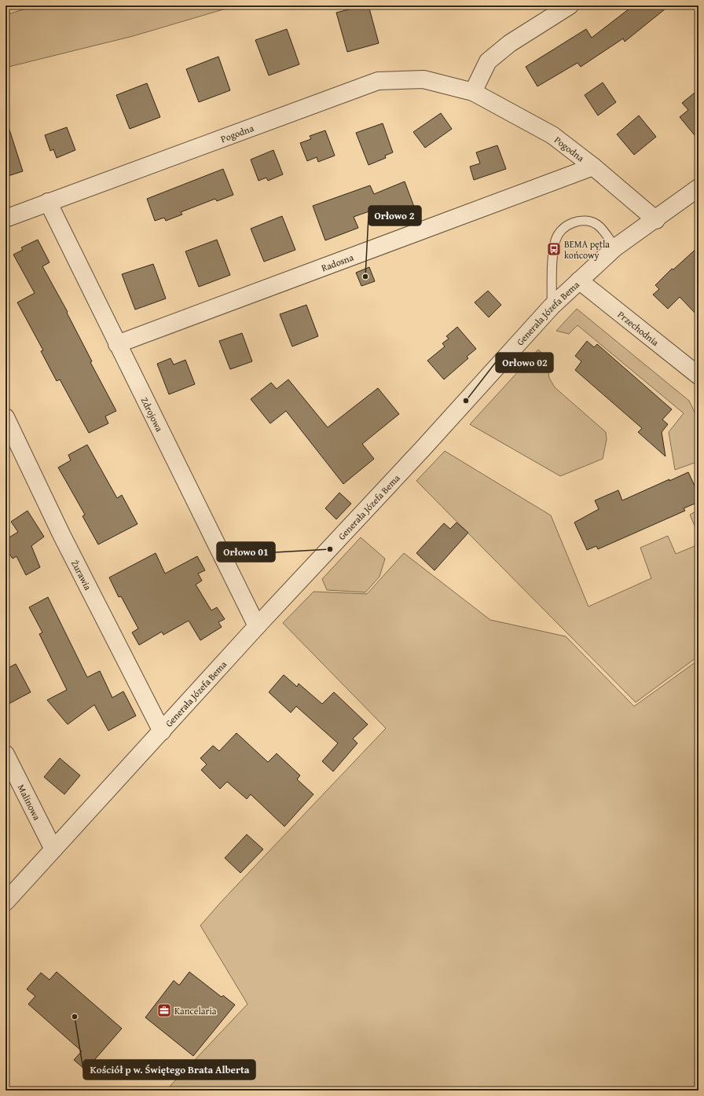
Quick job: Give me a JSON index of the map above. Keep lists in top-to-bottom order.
{
  "streets": {
    "street": [
      "Pogodna",
      "Radosna",
      "Generała Józefa Bema",
      "Przechodnia",
      "Zdrojowa",
      "Żurawia",
      "Malinowa"
    ]
  },
  "crossings": [
    ["Pogodna", "Radosna"],
    ["Pogodna", "Generała Józefa Bema"],
    ["Pogodna", "Zdrojowa"],
    ["Radosna", "Zdrojowa"],
    ["Generała Józefa Bema", "Przechodnia"],
    ["Generała Józefa Bema", "Zdrojowa"],
    ["Generała Józefa Bema", "Żurawia"],
    ["Generała Józefa Bema", "Malinowa"]
  ],
  "places": {
    "bus stop": ["BEMA pętla końcowy"],
    "other": [
      "Orłowo 2",
      "Orłowo 02",
      "Orłowo 01",
      "Kościół p w. Świętego Brata Alberta"
    ],
    "office": ["Kancelaria"]
  }
}
